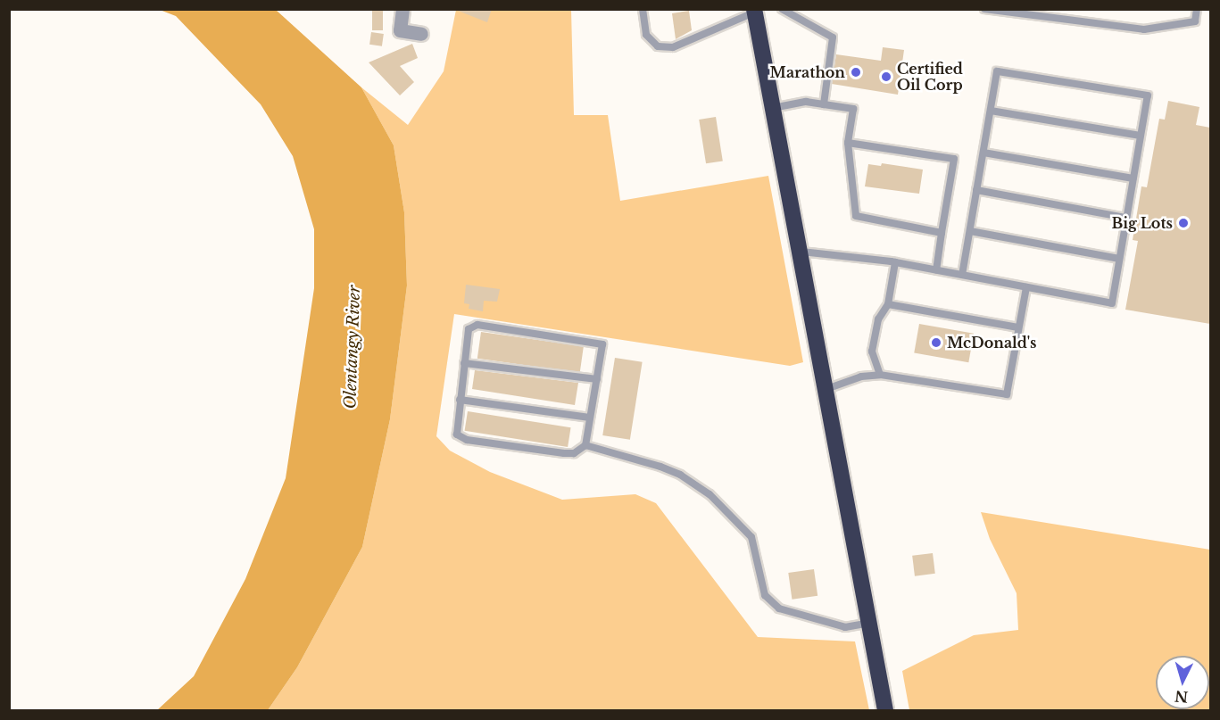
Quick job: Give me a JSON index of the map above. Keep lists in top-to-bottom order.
{
  "water": ["Olentangy River"],
  "places": [
    "Marathon",
    "Certified Oil Corp",
    "Big Lots",
    "McDonald's"
  ],
  "north": "bottom"
}
